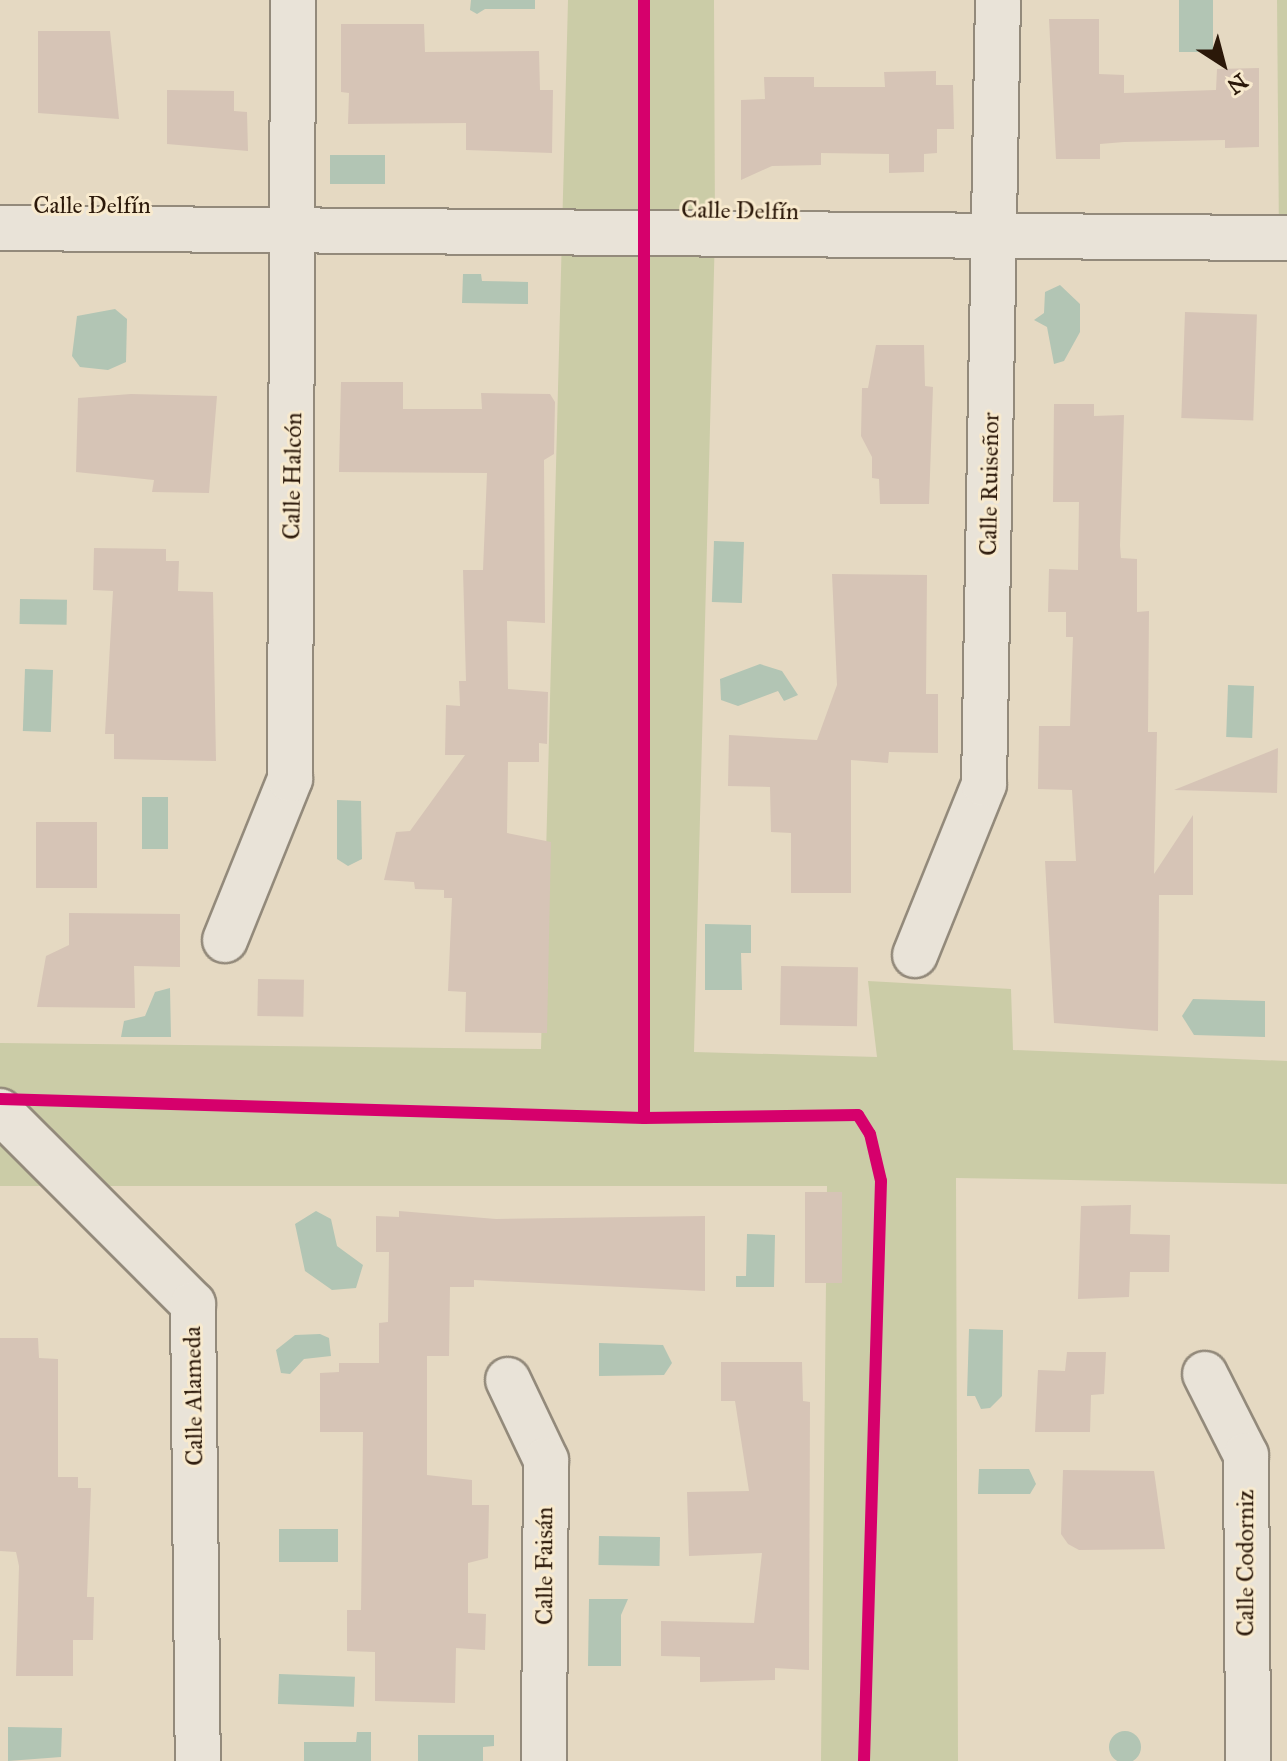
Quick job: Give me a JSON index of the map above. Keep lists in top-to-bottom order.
{
  "streets": {
    "street": [
      "Calle Delfín",
      "Calle Halcón",
      "Calle Ruiseñor",
      "Calle Alameda",
      "Calle Codorniz",
      "Calle Faisán"
    ]
  },
  "crossings": [
    ["Calle Delfín", "Calle Halcón"],
    ["Calle Delfín", "Calle Ruiseñor"]
  ],
  "north": "bottom right"
}
